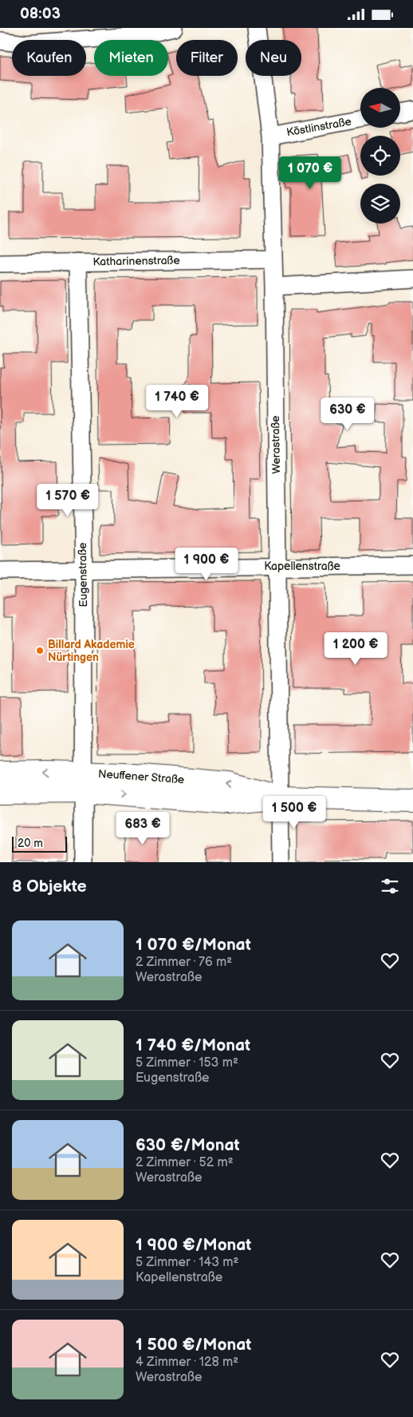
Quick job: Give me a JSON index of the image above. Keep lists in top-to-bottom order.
{
  "streets": {
    "main road": ["Neuffener Straße"],
    "street": [
      "Köstlinstraße",
      "Katharinenstraße",
      "Werastraße",
      "Kapellenstraße",
      "Eugenstraße"
    ]
  },
  "crossings": [
    ["Köstlinstraße", "Werastraße"],
    ["Katharinenstraße", "Werastraße"],
    ["Katharinenstraße", "Eugenstraße"],
    ["Werastraße", "Kapellenstraße"],
    ["Werastraße", "Neuffener Straße"],
    ["Kapellenstraße", "Eugenstraße"],
    ["Eugenstraße", "Neuffener Straße"]
  ],
  "places": ["Billard Akademie Nürtingen"],
  "scale_bar": "20 m",
  "north": "left",
  "page": {
    "status": "08:03",
    "chip": [
      "Kaufen",
      "Mieten",
      "Filter",
      "Neu"
    ],
    "price": [
      "1 070 €",
      "1 740 €",
      "630 €",
      "1 570 €",
      "1 900 €",
      "1 200 €",
      "1 500 €",
      "683 €"
    ],
    "scale": "20 m",
    "heading": "8 Objekte",
    "list": [
      {
        "name": "1 070 €/Monat",
        "note": "2 Zimmer · 76 m² · Werastraße"
      },
      {
        "name": "1 740 €/Monat",
        "note": "5 Zimmer · 153 m² · Eugenstraße"
      },
      {
        "name": "630 €/Monat",
        "note": "2 Zimmer · 52 m² · Werastraße"
      },
      {
        "name": "1 900 €/Monat",
        "note": "5 Zimmer · 143 m² · Kapellenstraße"
      },
      {
        "name": "1 500 €/Monat",
        "note": "4 Zimmer · 128 m² · Werastraße"
      }
    ]
  }
}
